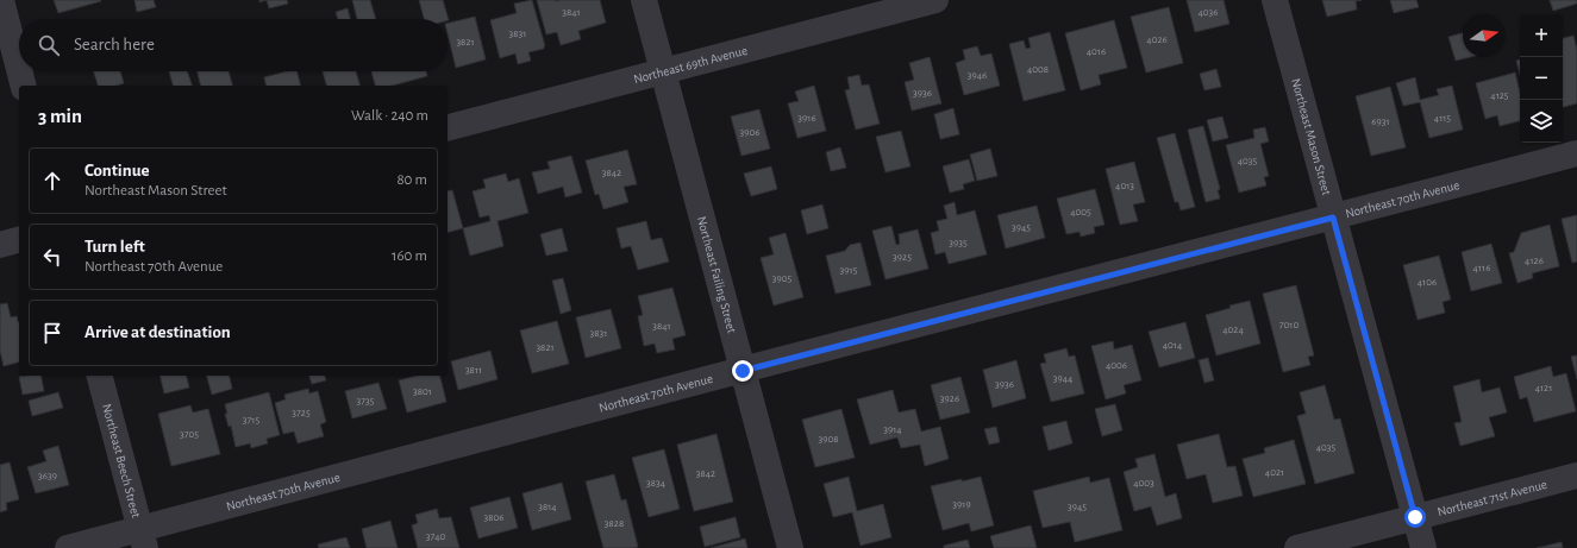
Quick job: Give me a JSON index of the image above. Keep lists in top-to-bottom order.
{
  "streets": {
    "street": [
      "Northeast 69th Avenue",
      "Northeast Mason Street",
      "Northeast 70th Avenue",
      "Northeast Failing Street",
      "Northeast Beech Street",
      "Northeast 71st Avenue"
    ]
  },
  "crossings": [
    ["Northeast 69th Avenue", "Northeast Failing Street"],
    ["Northeast Mason Street", "Northeast 70th Avenue"],
    ["Northeast Mason Street", "Northeast 71st Avenue"],
    ["Northeast 70th Avenue", "Northeast Failing Street"],
    ["Northeast 70th Avenue", "Northeast Beech Street"]
  ],
  "house_numbers": [
    "3841",
    "4036",
    "3831",
    "4026",
    "3821",
    "4016",
    "4008",
    "3946",
    "3936",
    "4125",
    "3916",
    "4115",
    "6931",
    "3906",
    "4035",
    "3842",
    "4013",
    "4005",
    "3945",
    "3935",
    "3925",
    "4126",
    "4116",
    "3915",
    "3905",
    "4106",
    "7010",
    "3841",
    "4024",
    "3831",
    "4014",
    "3821",
    "4006",
    "3811",
    "3944",
    "3936",
    "4121",
    "3801",
    "3926",
    "3735",
    "3725",
    "3715",
    "3914",
    "3705",
    "3908",
    "4035",
    "4021",
    "3842",
    "3639",
    "3834",
    "4003",
    "3919",
    "3814",
    "3945",
    "3806",
    "3828",
    "3740"
  ],
  "north": "right",
  "page": {
    "map_buttons": ["+", "−"],
    "search": "Search here",
    "heading": ["3 min", "Walk · 240 m"],
    "list": [
      ["Continue", "Northeast Mason Street", "80 m"],
      ["Turn left", "Northeast 70th Avenue", "160 m"],
      "Arrive at destination"
    ]
  }
}
